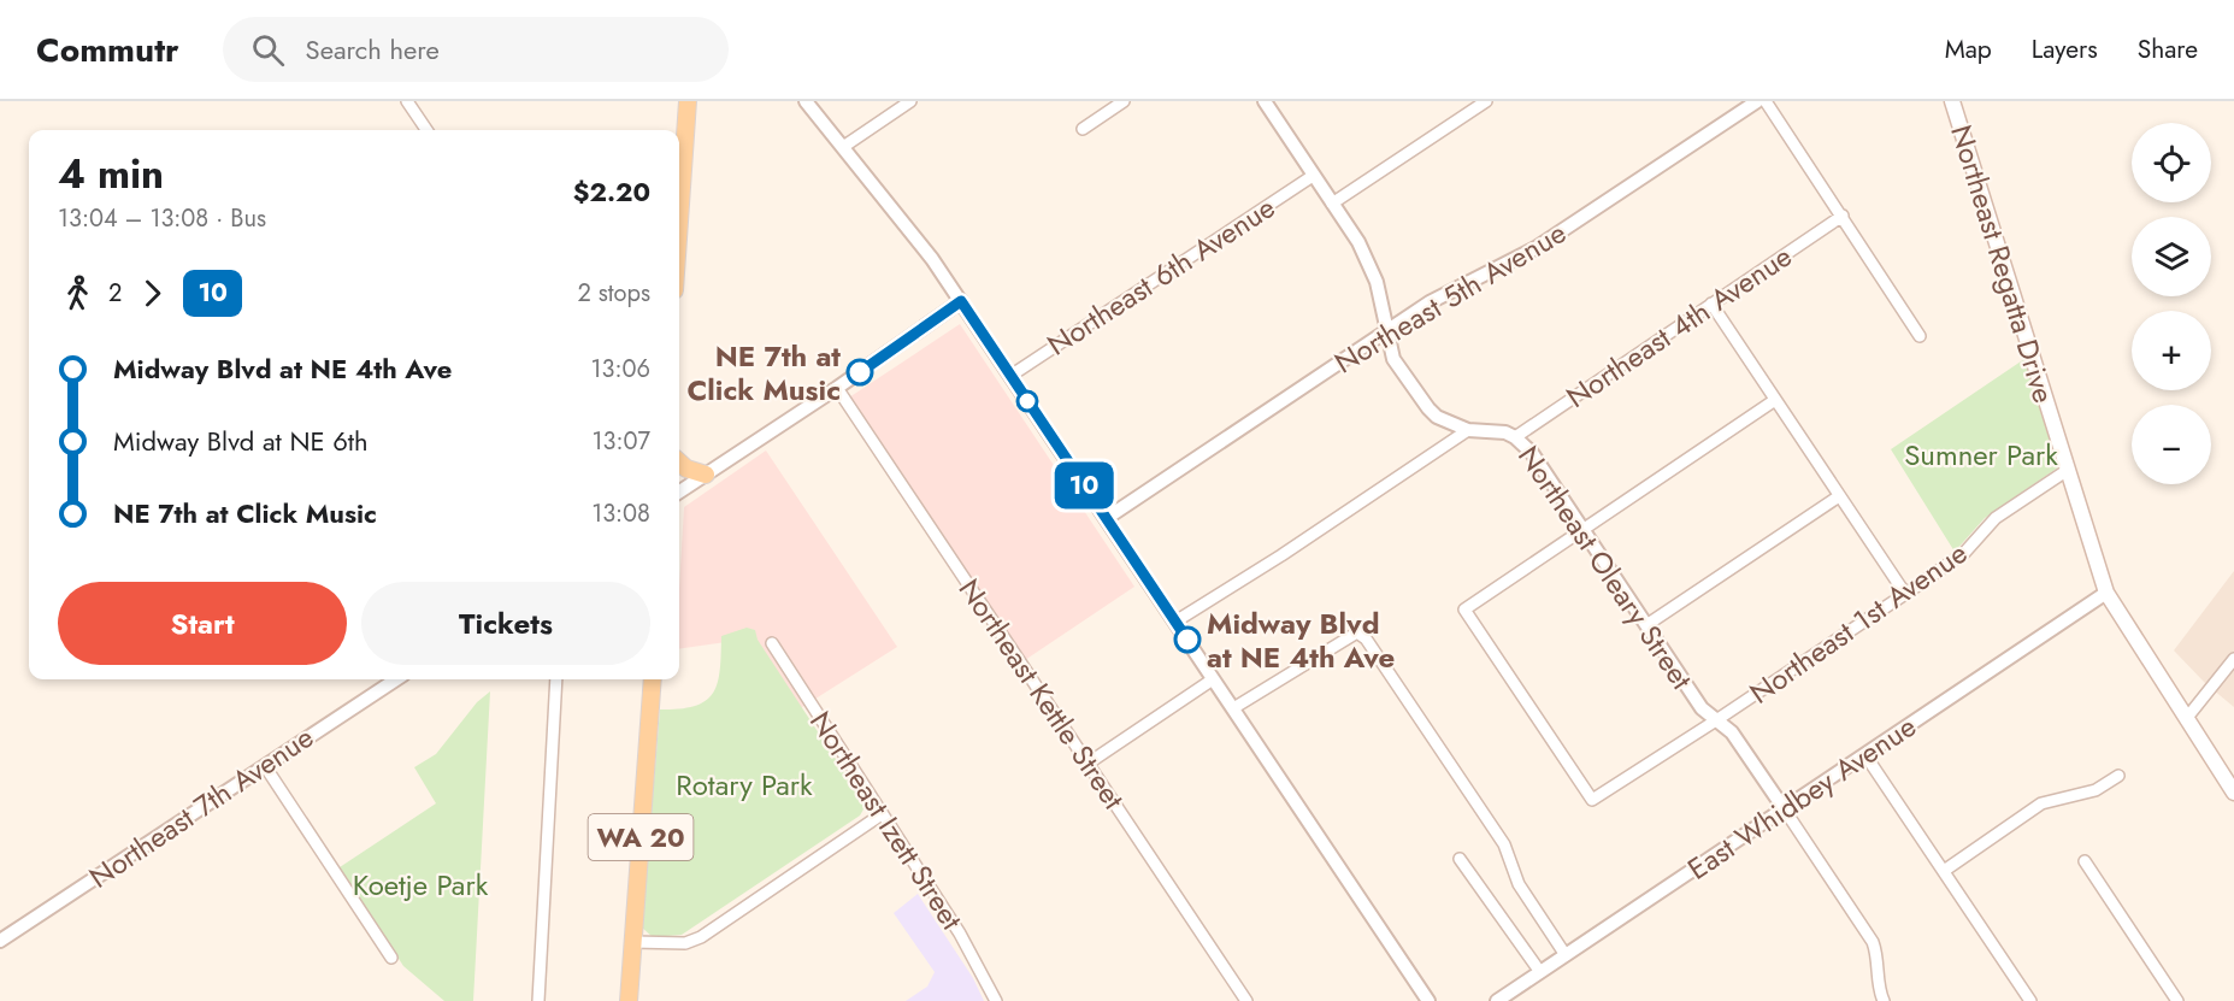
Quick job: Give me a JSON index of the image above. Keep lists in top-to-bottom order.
{
  "streets": {
    "main road": ["Northeast Regatta Drive", "WA 20"],
    "street": [
      "Northeast 6th Avenue",
      "Northeast 5th Avenue",
      "Northeast 4th Avenue",
      "Northeast Oleary Street",
      "Northeast 1st Avenue",
      "Northeast Kettle Street",
      "East Whidbey Avenue",
      "Northeast 7th Avenue",
      "Northeast Izett Street"
    ]
  },
  "crossings": [
    ["Northeast Regatta Drive", "Northeast 1st Avenue"],
    ["Northeast Regatta Drive", "East Whidbey Avenue"],
    ["Northeast 6th Avenue", "Northeast Oleary Street"],
    ["Northeast 5th Avenue", "Northeast Oleary Street"],
    ["Northeast 4th Avenue", "Northeast Oleary Street"],
    ["Northeast Oleary Street", "Northeast 1st Avenue"],
    ["Northeast Oleary Street", "East Whidbey Avenue"]
  ],
  "parks": ["Sumner Park", "Rotary Park", "Koetje Park"],
  "places": ["NE 7th at Click Music", "Midway Blvd at NE 4th Ave"],
  "lines": ["bus line 10"],
  "page": {
    "header": "Commutr",
    "search": "Search here",
    "nav": ["Map", "Layers", "Share"],
    "on_map": "10",
    "map_buttons": ["+", "−"],
    "heading": ["4 min", "13:04 – 13:08 · Bus", "$2.20"],
    "legs": ["2", "10", "2 stops"],
    "list": [
      {
        "name": "Midway Blvd at NE 4th Ave",
        "value": "13:06"
      },
      {
        "name": "Midway Blvd at NE 6th",
        "value": "13:07"
      },
      {
        "name": "NE 7th at Click Music",
        "value": "13:08"
      }
    ],
    "buttons": ["Start", "Tickets"]
  }
}
